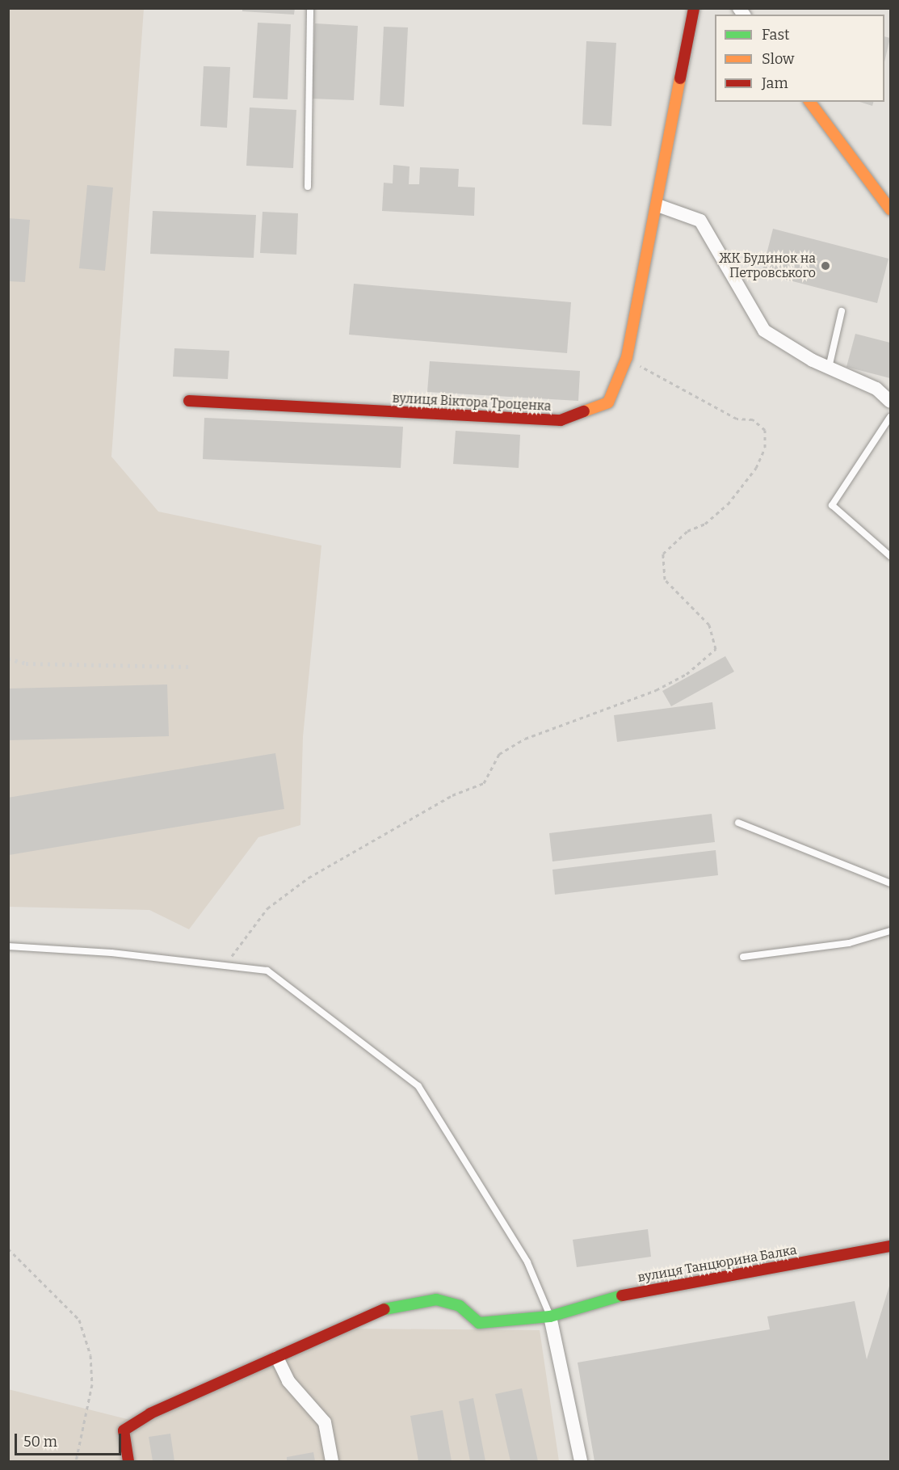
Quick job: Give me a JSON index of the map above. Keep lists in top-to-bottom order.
{
  "streets": {
    "street": ["вулиця Віктора Троценка", "вулиця Танцюрина Балка"]
  },
  "places": ["ЖК Будинок на Петровського"],
  "legend": ["Fast", "Slow", "Jam"],
  "scale_bar": "50 m"
}
